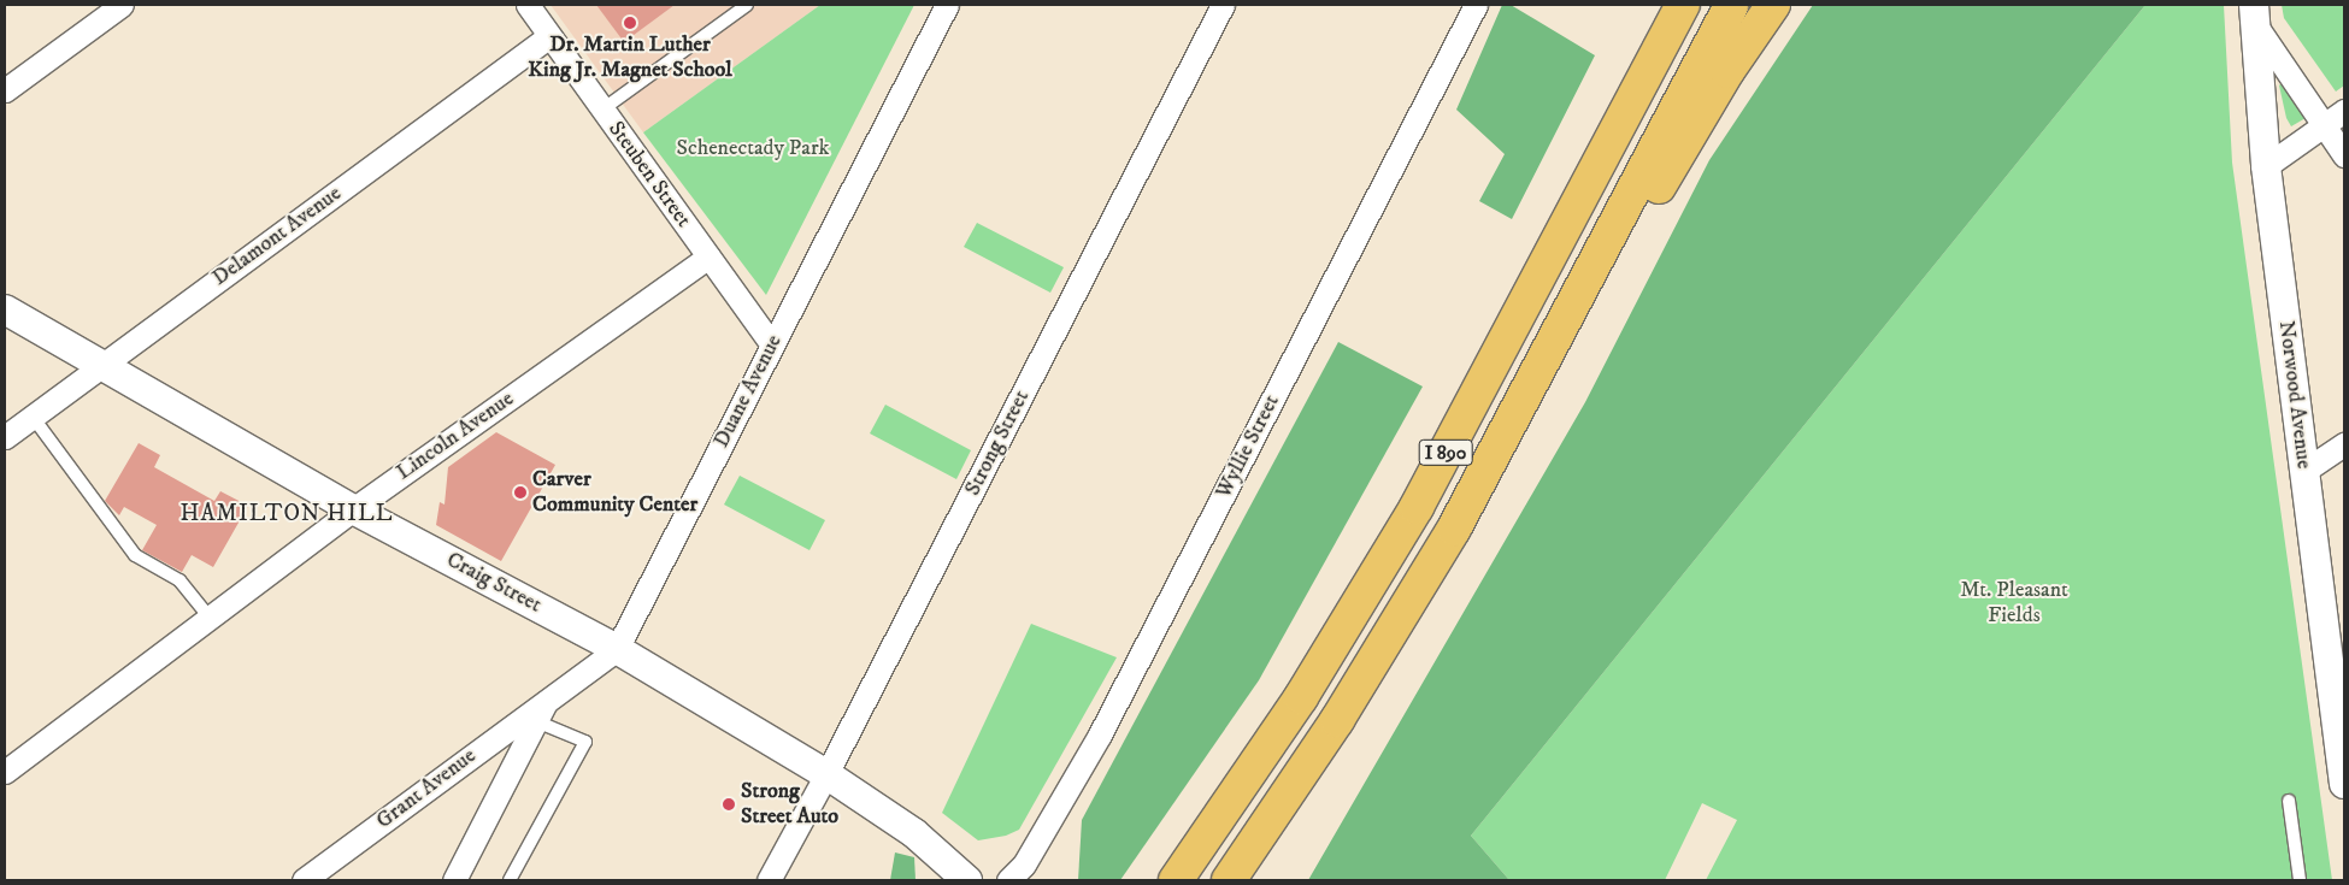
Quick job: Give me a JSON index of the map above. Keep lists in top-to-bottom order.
{
  "streets": {
    "highway": ["I 890"],
    "street": [
      "Steuben Street",
      "Delamont Avenue",
      "Duane Avenue",
      "Norwood Avenue",
      "Lincoln Avenue",
      "Strong Street",
      "Wyllie Street",
      "Craig Street",
      "Grant Avenue"
    ]
  },
  "crossings": [
    ["Steuben Street", "Delamont Avenue"],
    ["Steuben Street", "Duane Avenue"],
    ["Steuben Street", "Lincoln Avenue"],
    ["Delamont Avenue", "Craig Street"],
    ["Duane Avenue", "Craig Street"],
    ["Duane Avenue", "Grant Avenue"],
    ["Lincoln Avenue", "Craig Street"],
    ["Strong Street", "Craig Street"]
  ],
  "districts": ["HAMILTON HILL"],
  "parks": ["Schenectady Park", "Mt. Pleasant Fields"],
  "places": ["Dr. Martin Luther King Jr. Magnet School", "Carver Community Center", "Strong Street Auto"]
}
